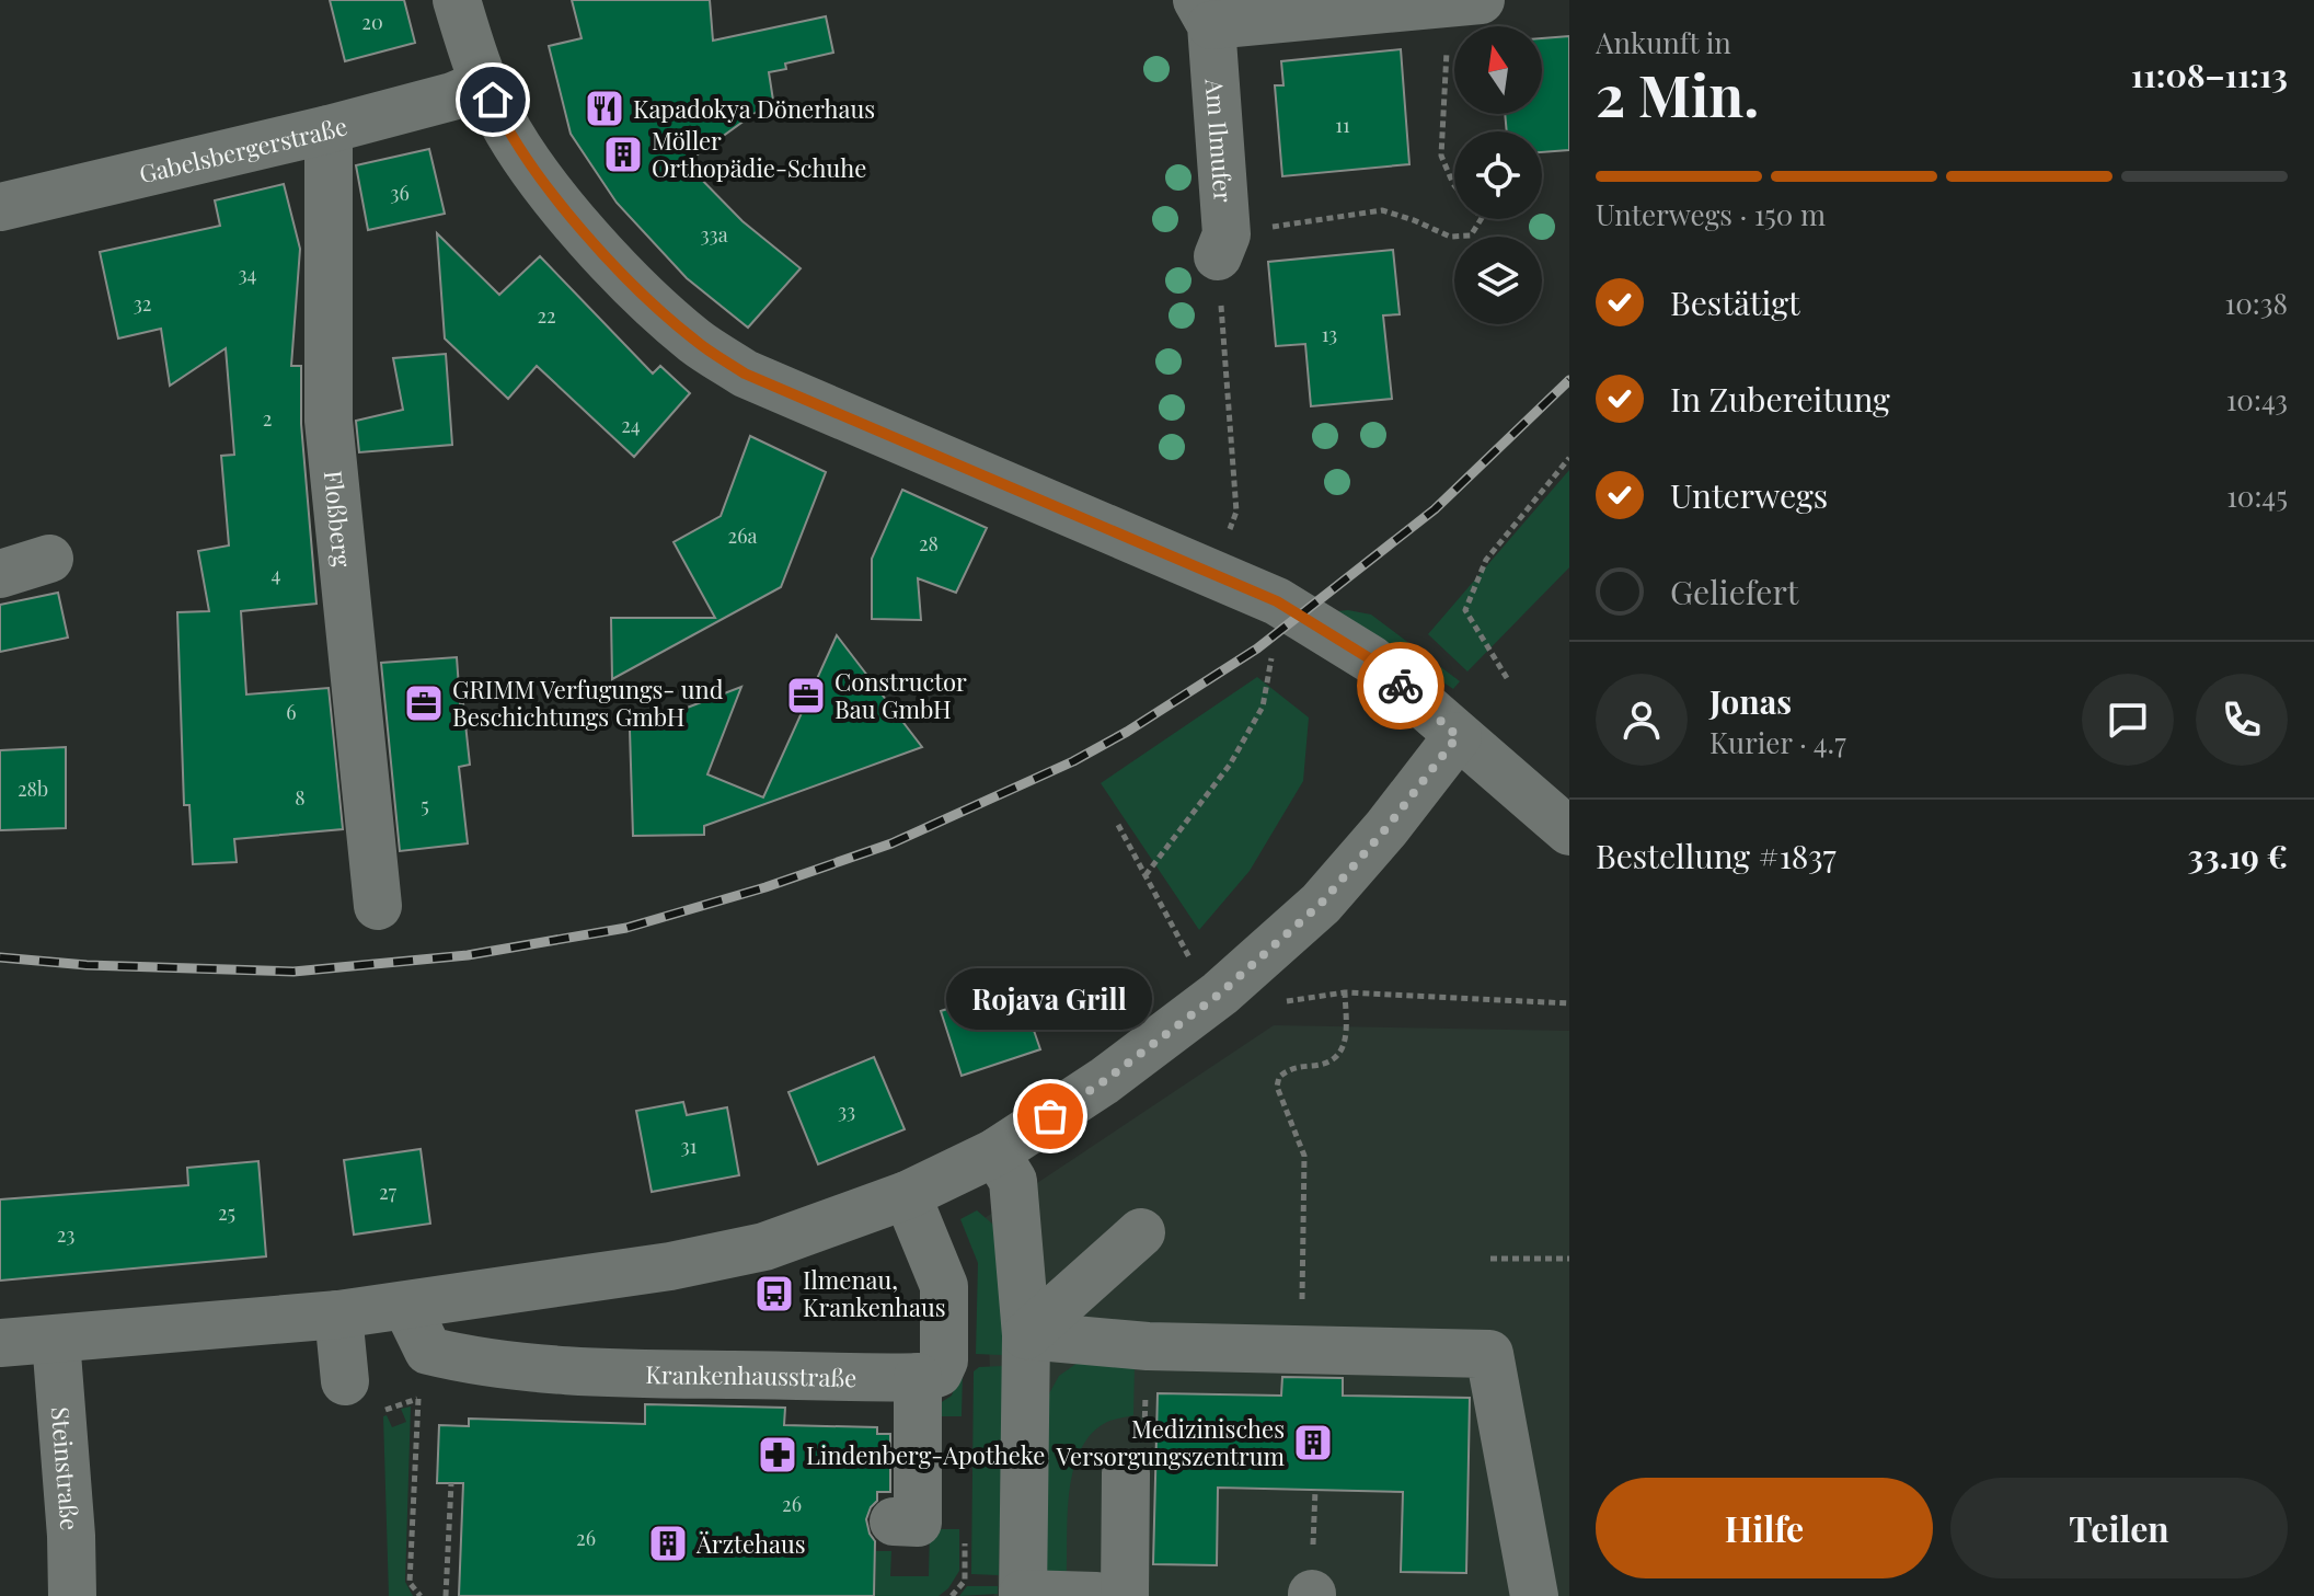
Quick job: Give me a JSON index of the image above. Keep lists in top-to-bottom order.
{
  "streets": {
    "street": [
      "Am Ilmufer",
      "Gabelsbergerstraße",
      "Floßberg",
      "Krankenhausstraße",
      "Steinstraße"
    ]
  },
  "crossings": [
    ["Gabelsbergerstraße", "Floßberg"]
  ],
  "places": {
    "restaurant": ["Kapadokya Dönerhaus"],
    "building": ["Möller Orthopädie-Schuhe", "Medizinisches Versorgungszentrum", "Ärztehaus"],
    "office": ["Constructor Bau GmbH", "GRIMM Verfugungs- und Beschichtungs GmbH"],
    "other": ["Rojava Grill"],
    "bus stop": ["Ilmenau, Krankenhaus"],
    "pharmacy": ["Lindenberg-Apotheke"]
  },
  "house_numbers": [
    "20",
    "11",
    "36",
    "33a",
    "34",
    "32",
    "22",
    "13",
    "2",
    "24",
    "26a",
    "28",
    "4",
    "6",
    "28b",
    "8",
    "5",
    "33",
    "31",
    "27",
    "25",
    "23",
    "26",
    "26"
  ],
  "north": "top",
  "page": {
    "heading": ["2 Min.", "Ankunft in", "11:08–11:13"],
    "panel": [
      "Jonas",
      "Kurier · 4.7",
      "Bestellung #1837",
      "33.19 €"
    ],
    "bar": "Unterwegs · 150 m",
    "list": [
      ["Bestätigt", "10:38"],
      ["In Zubereitung", "10:43"],
      ["Unterwegs", "10:45"],
      "Geliefert"
    ],
    "bubble": "Rojava Grill",
    "buttons": ["Hilfe", "Teilen"]
  }
}
